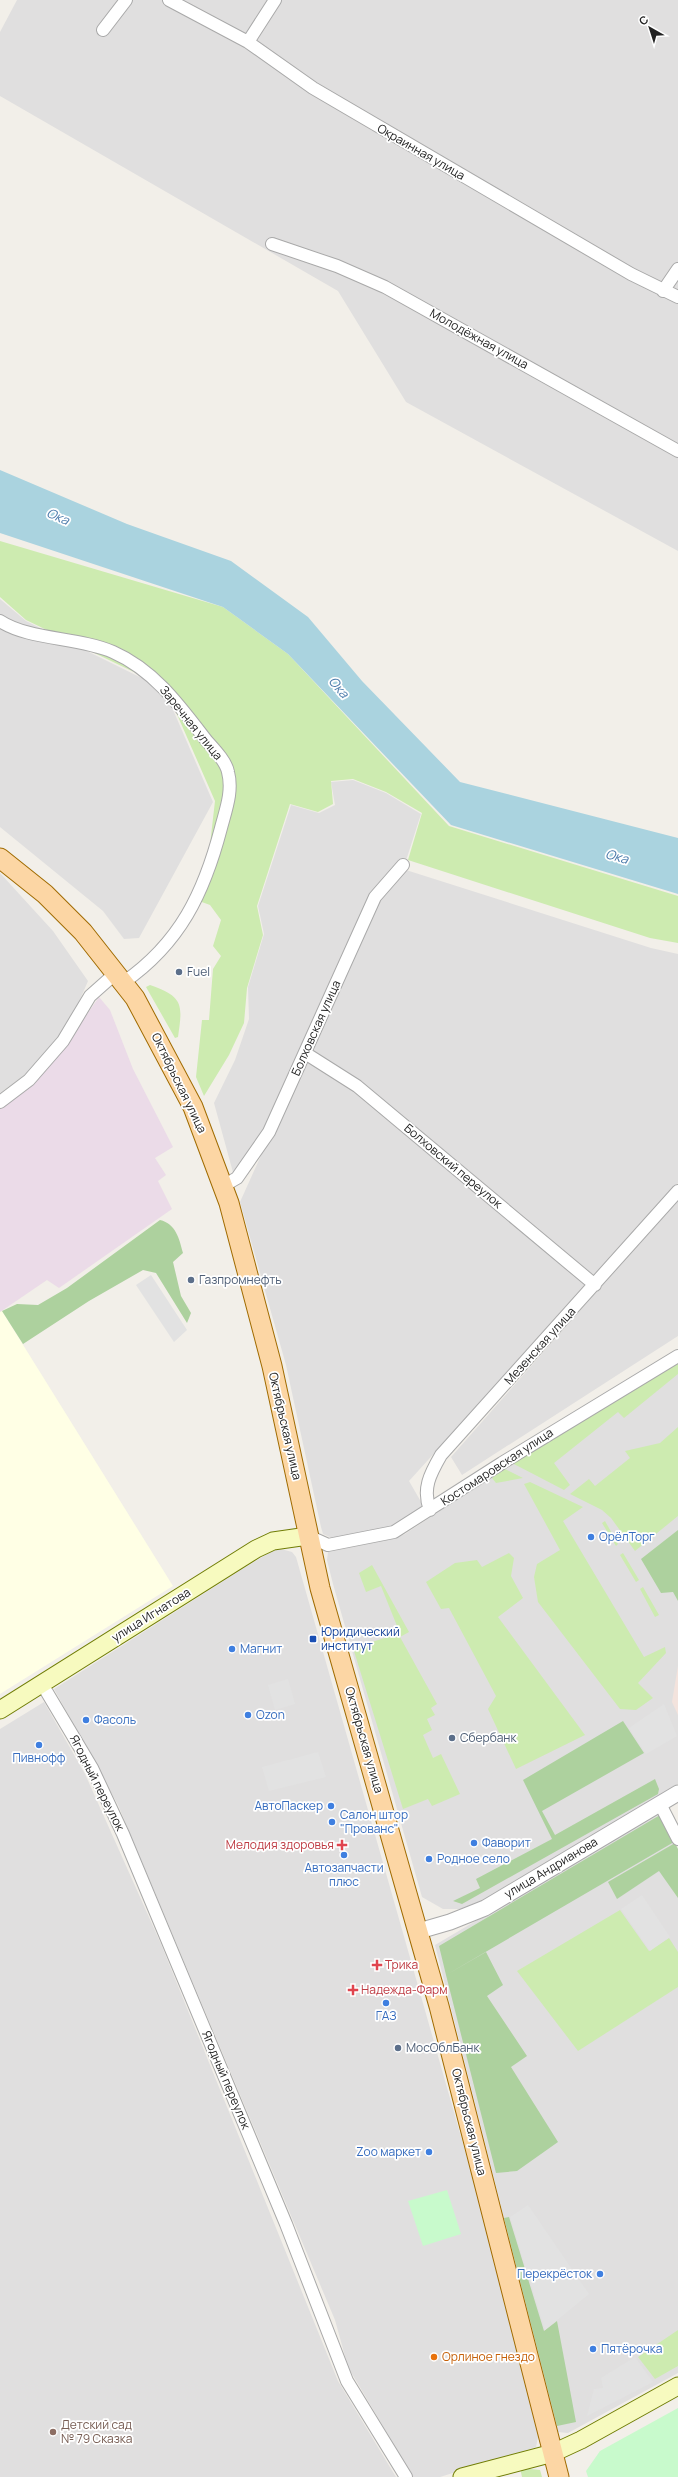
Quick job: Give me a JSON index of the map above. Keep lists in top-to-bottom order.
{
  "streets": {
    "main road": ["Октябрьская улица", "улица Игнатова"],
    "street": [
      "Окраинная улица",
      "Молодёжная улица",
      "Заречная улица",
      "Болховская улица",
      "Болховский переулок",
      "Мезенская улица",
      "Костомаровская улица",
      "Ягодный переулок",
      "улица Андрианова"
    ]
  },
  "crossings": [
    ["Заречная улица", "Октябрьская улица"],
    ["Болховская улица", "Октябрьская улица"],
    ["Болховская улица", "Болховский переулок"],
    ["Октябрьская улица", "Костомаровская улица"],
    ["Октябрьская улица", "улица Игнатова"],
    ["Октябрьская улица", "улица Андрианова"],
    ["Болховский переулок", "Мезенская улица"],
    ["Мезенская улица", "Костомаровская улица"],
    ["Костомаровская улица", "улица Игнатова"],
    ["улица Игнатова", "Ягодный переулок"]
  ],
  "water": ["Ока"],
  "places": {
    "other": [
      "Fuel",
      "Газпромнефть",
      "ОрёлТорг",
      "Магнит",
      "Ozon",
      "Фасоль",
      "Сбербанк",
      "Пивнофф",
      "АвтоПаскер",
      "Салон штор \"Прованс\"",
      "Фаворит",
      "Автозапчасти плюс",
      "Родное село",
      "ГАЗ",
      "МосОблБанк",
      "Zoo маркет",
      "Перекрёсток",
      "Пятёрочка",
      "Орлиное гнездо",
      "Детский сад № 79 Сказка"
    ],
    "transit": ["Юридический институт"],
    "health": ["Мелодия здоровья", "Трика", "Надежда-Фарм"]
  },
  "north": "top left"
}
